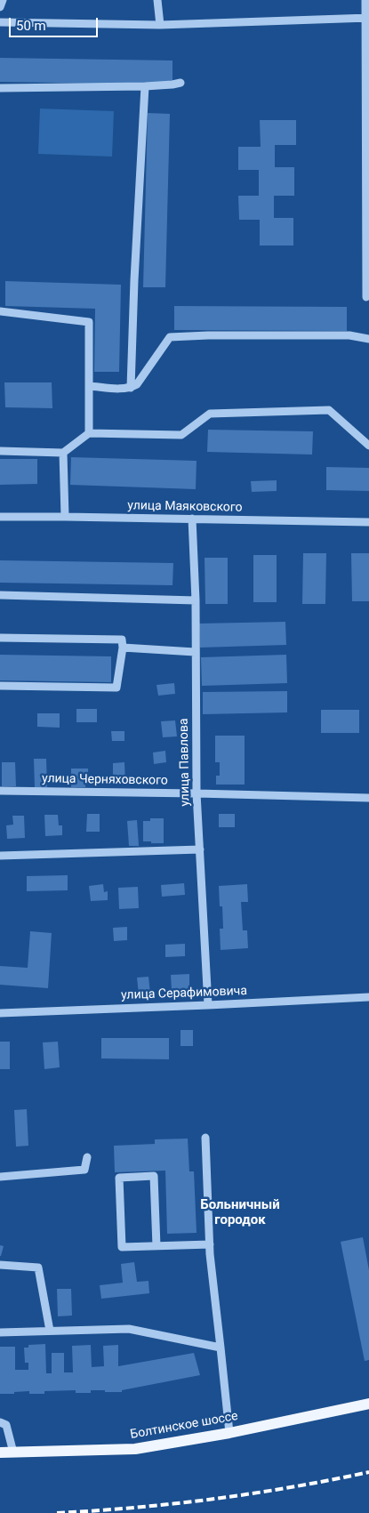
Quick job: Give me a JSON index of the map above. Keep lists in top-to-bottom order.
{
  "streets": {
    "main road": ["Болтинское шоссе"],
    "street": [
      "улица Маяковского",
      "улица Павлова",
      "улица Черняховского",
      "улица Серафимовича"
    ]
  },
  "crossings": [
    ["улица Маяковского", "улица Павлова"],
    ["улица Павлова", "улица Черняховского"],
    ["улица Павлова", "улица Серафимовича"]
  ],
  "districts": ["Больничный городок"],
  "scale_bar": "50 m"
}
